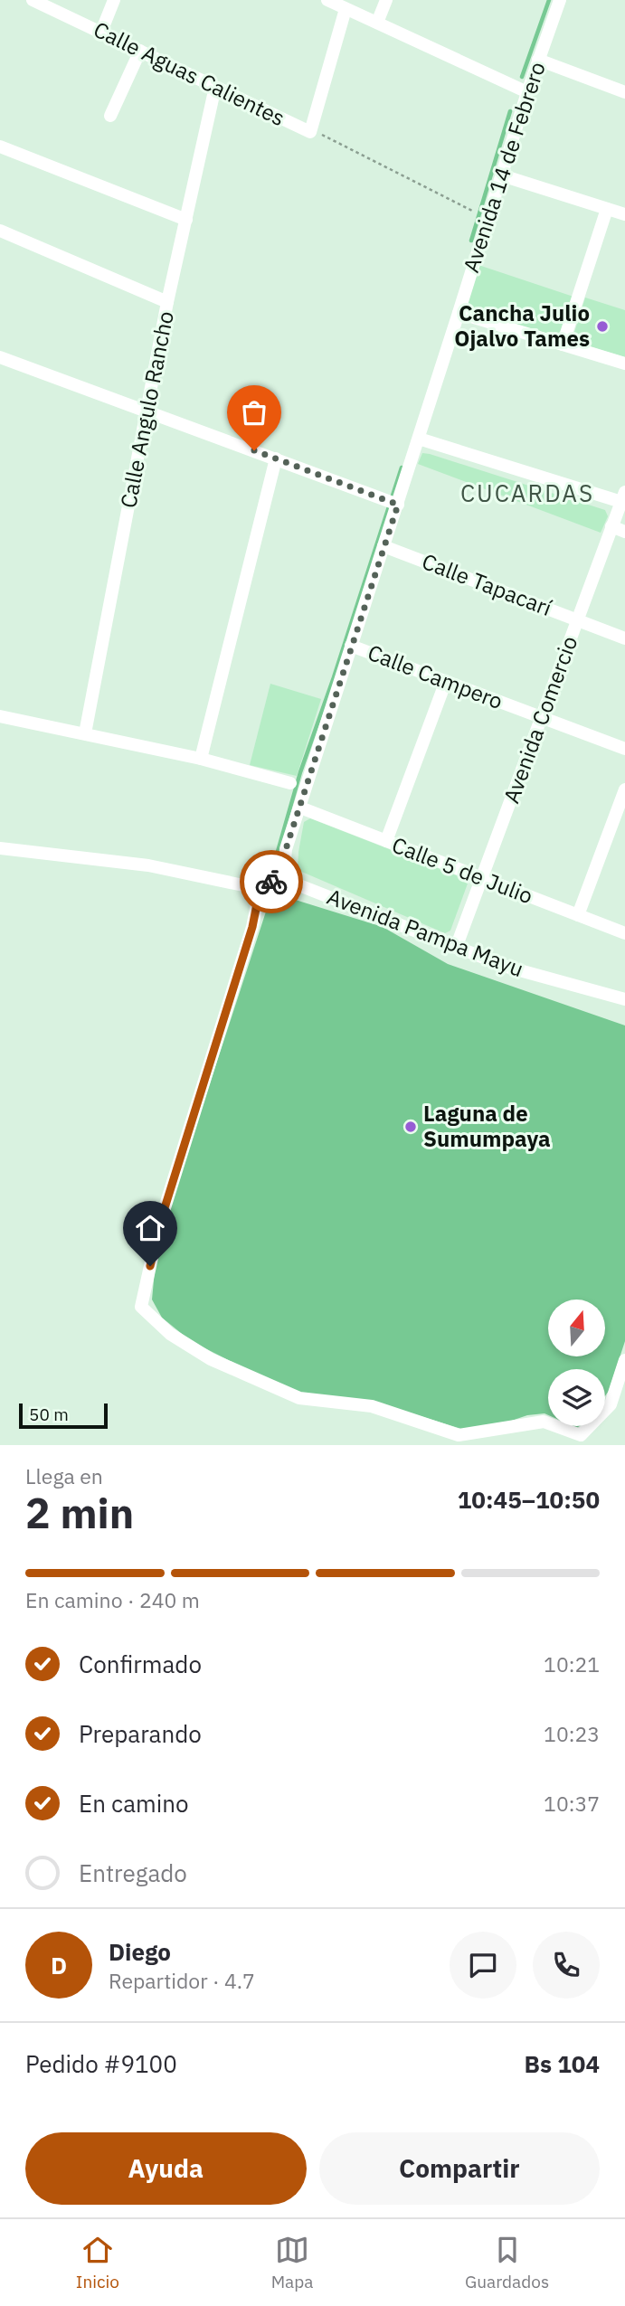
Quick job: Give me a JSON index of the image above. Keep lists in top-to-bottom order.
{
  "streets": {
    "street": [
      "Calle Aguas Calientes",
      "Avenida 14 de Febrero",
      "Calle Angulo Rancho",
      "Calle Tapacarí",
      "Calle Campero",
      "Avenida Comercio",
      "Calle 5 de Julio",
      "Avenida Pampa Mayu"
    ]
  },
  "crossings": [
    ["Calle Aguas Calientes", "Calle Angulo Rancho"],
    ["Avenida 14 de Febrero", "Calle Tapacarí"],
    ["Avenida 14 de Febrero", "Calle Campero"],
    ["Avenida 14 de Febrero", "Calle 5 de Julio"],
    ["Avenida 14 de Febrero", "Avenida Pampa Mayu"],
    ["Calle Tapacarí", "Avenida Comercio"],
    ["Calle Campero", "Avenida Comercio"],
    ["Avenida Comercio", "Calle 5 de Julio"],
    ["Avenida Comercio", "Avenida Pampa Mayu"]
  ],
  "districts": ["CUCARDAS"],
  "places": ["Cancha Julio Ojalvo Tames", "Laguna de Sumumpaya"],
  "scale_bar": "50 m",
  "north": "top",
  "page": {
    "scale": "50 m",
    "heading": ["2 min", "Llega en", "10:45–10:50"],
    "panel": [
      "Diego",
      "Repartidor · 4.7",
      "Pedido #9100",
      "Bs 104"
    ],
    "bar": "En camino · 240 m",
    "list": [
      ["Confirmado", "10:21"],
      ["Preparando", "10:23"],
      ["En camino", "10:37"],
      "Entregado"
    ],
    "round": "D",
    "buttons": ["Ayuda", "Compartir"],
    "tabs": ["Inicio", "Mapa", "Guardados"]
  }
}
